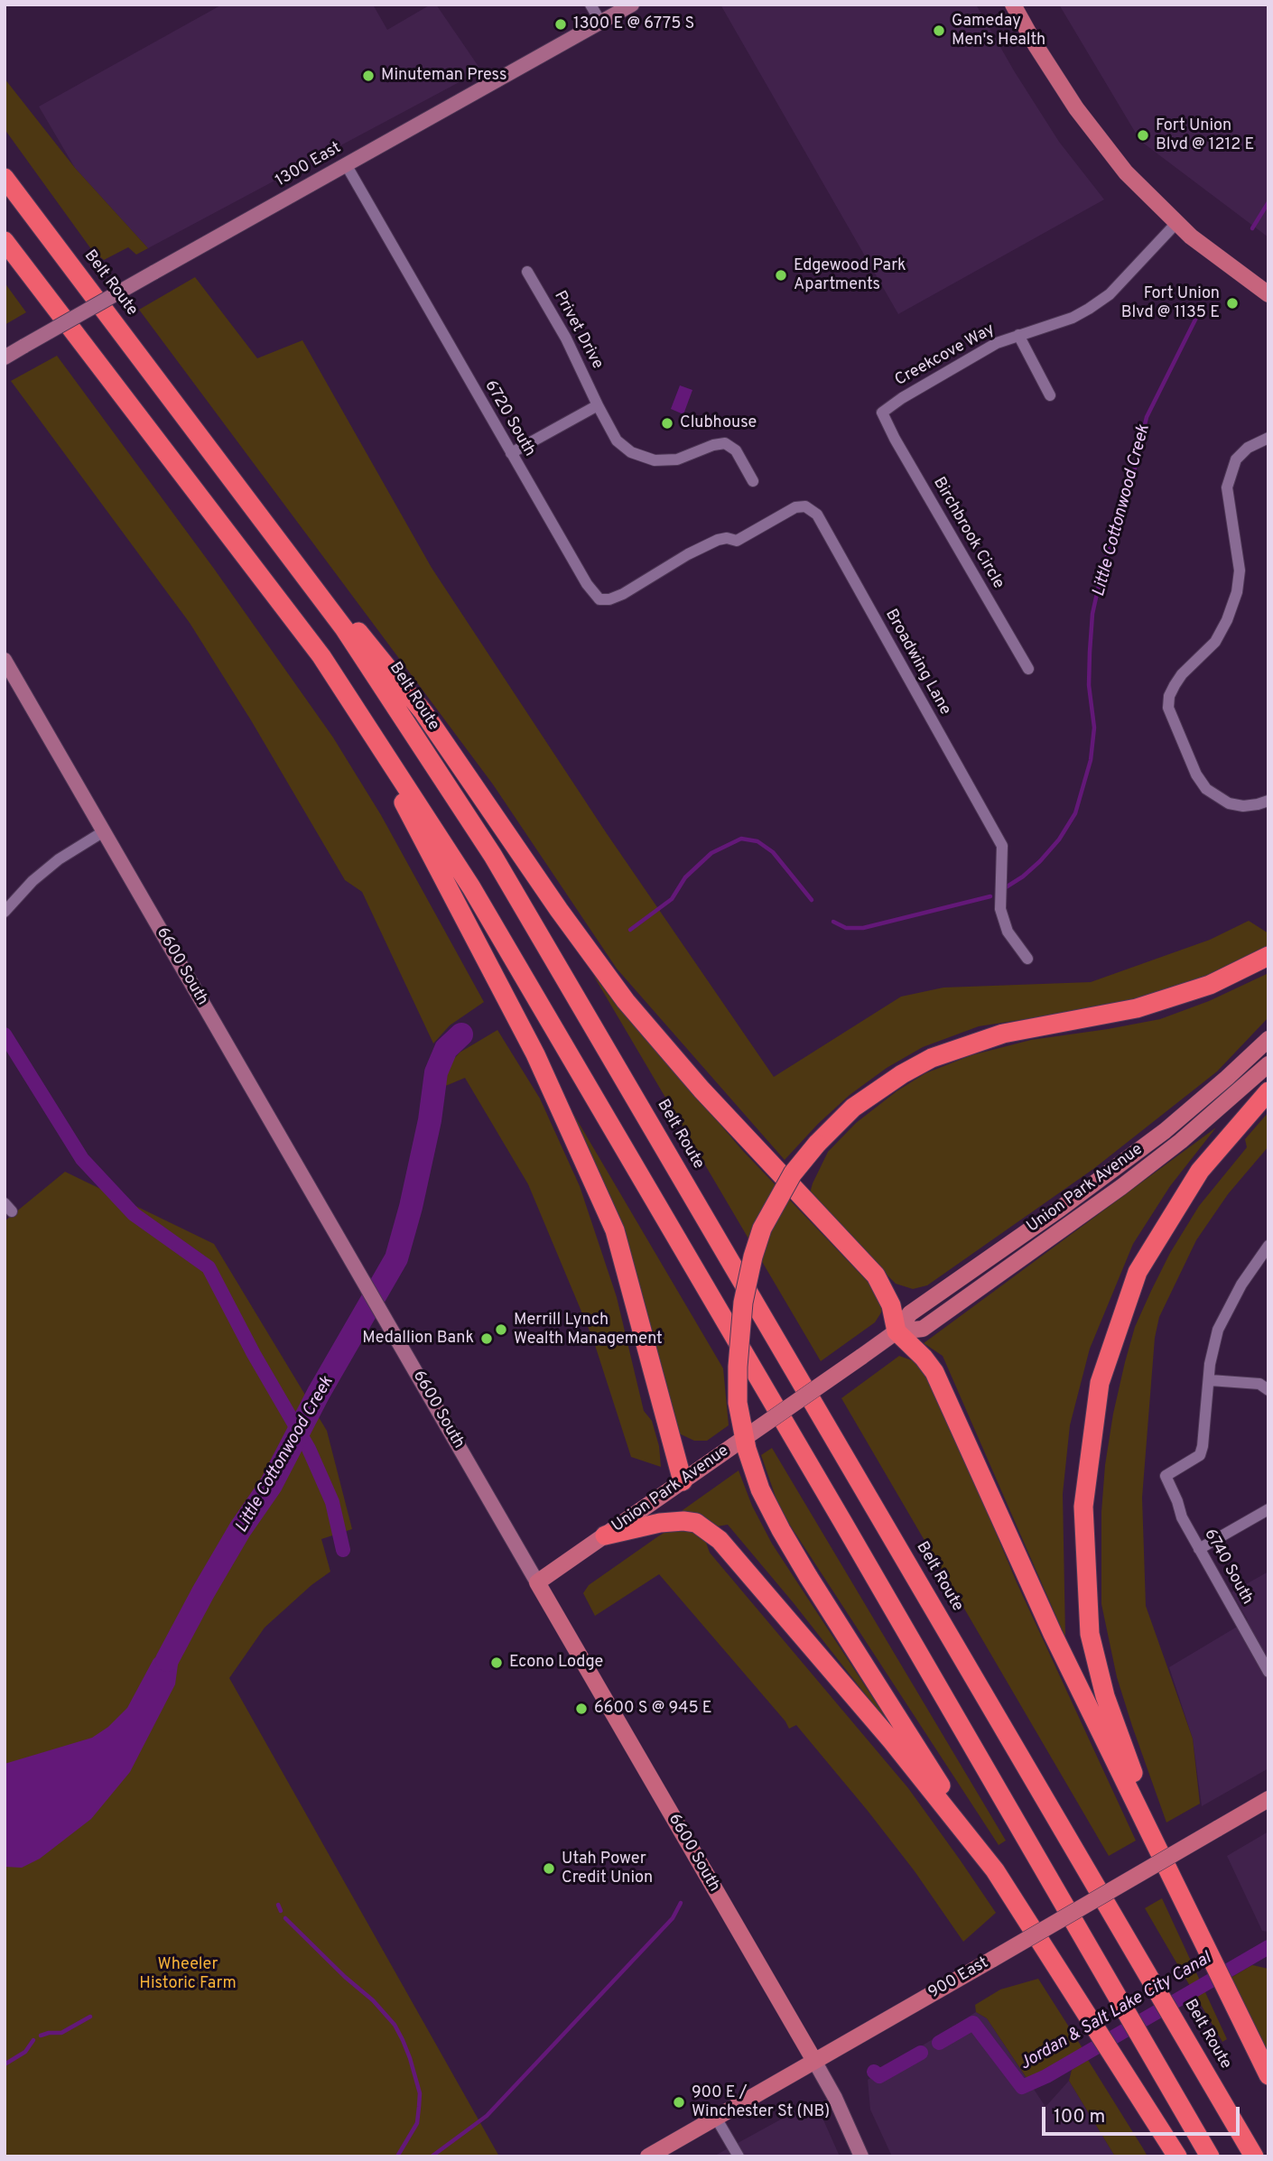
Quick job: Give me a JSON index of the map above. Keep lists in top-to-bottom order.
{
  "streets": {
    "highway": ["Belt Route"],
    "main road": [
      "1300 East",
      "6600 South",
      "Union Park Avenue",
      "900 East"
    ],
    "street": [
      "Privet Drive",
      "Creekcove Way",
      "6720 South",
      "Birchbrook Circle",
      "Broadwing Lane",
      "6740 South"
    ]
  },
  "crossings": [
    ["1300 East", "6720 South"],
    ["Creekcove Way", "Birchbrook Circle"],
    ["6720 South", "Broadwing Lane"],
    ["6600 South", "Union Park Avenue"],
    ["6600 South", "900 East"]
  ],
  "water": ["Little Cottonwood Creek", "Jordan & Salt Lake City Canal"],
  "parks": ["Wheeler Historic Farm"],
  "places": [
    "1300 E @ 6775 S",
    "Gameday Men's Health",
    "Minuteman Press",
    "Fort Union Blvd @ 1212 E",
    "Edgewood Park Apartments",
    "Fort Union Blvd @ 1135 E",
    "Clubhouse",
    "Merrill Lynch Wealth Management",
    "Medallion Bank",
    "Econo Lodge",
    "6600 S @ 945 E",
    "Utah Power Credit Union",
    "900 E / Winchester St (NB)"
  ],
  "scale_bar": "100 m"
}
